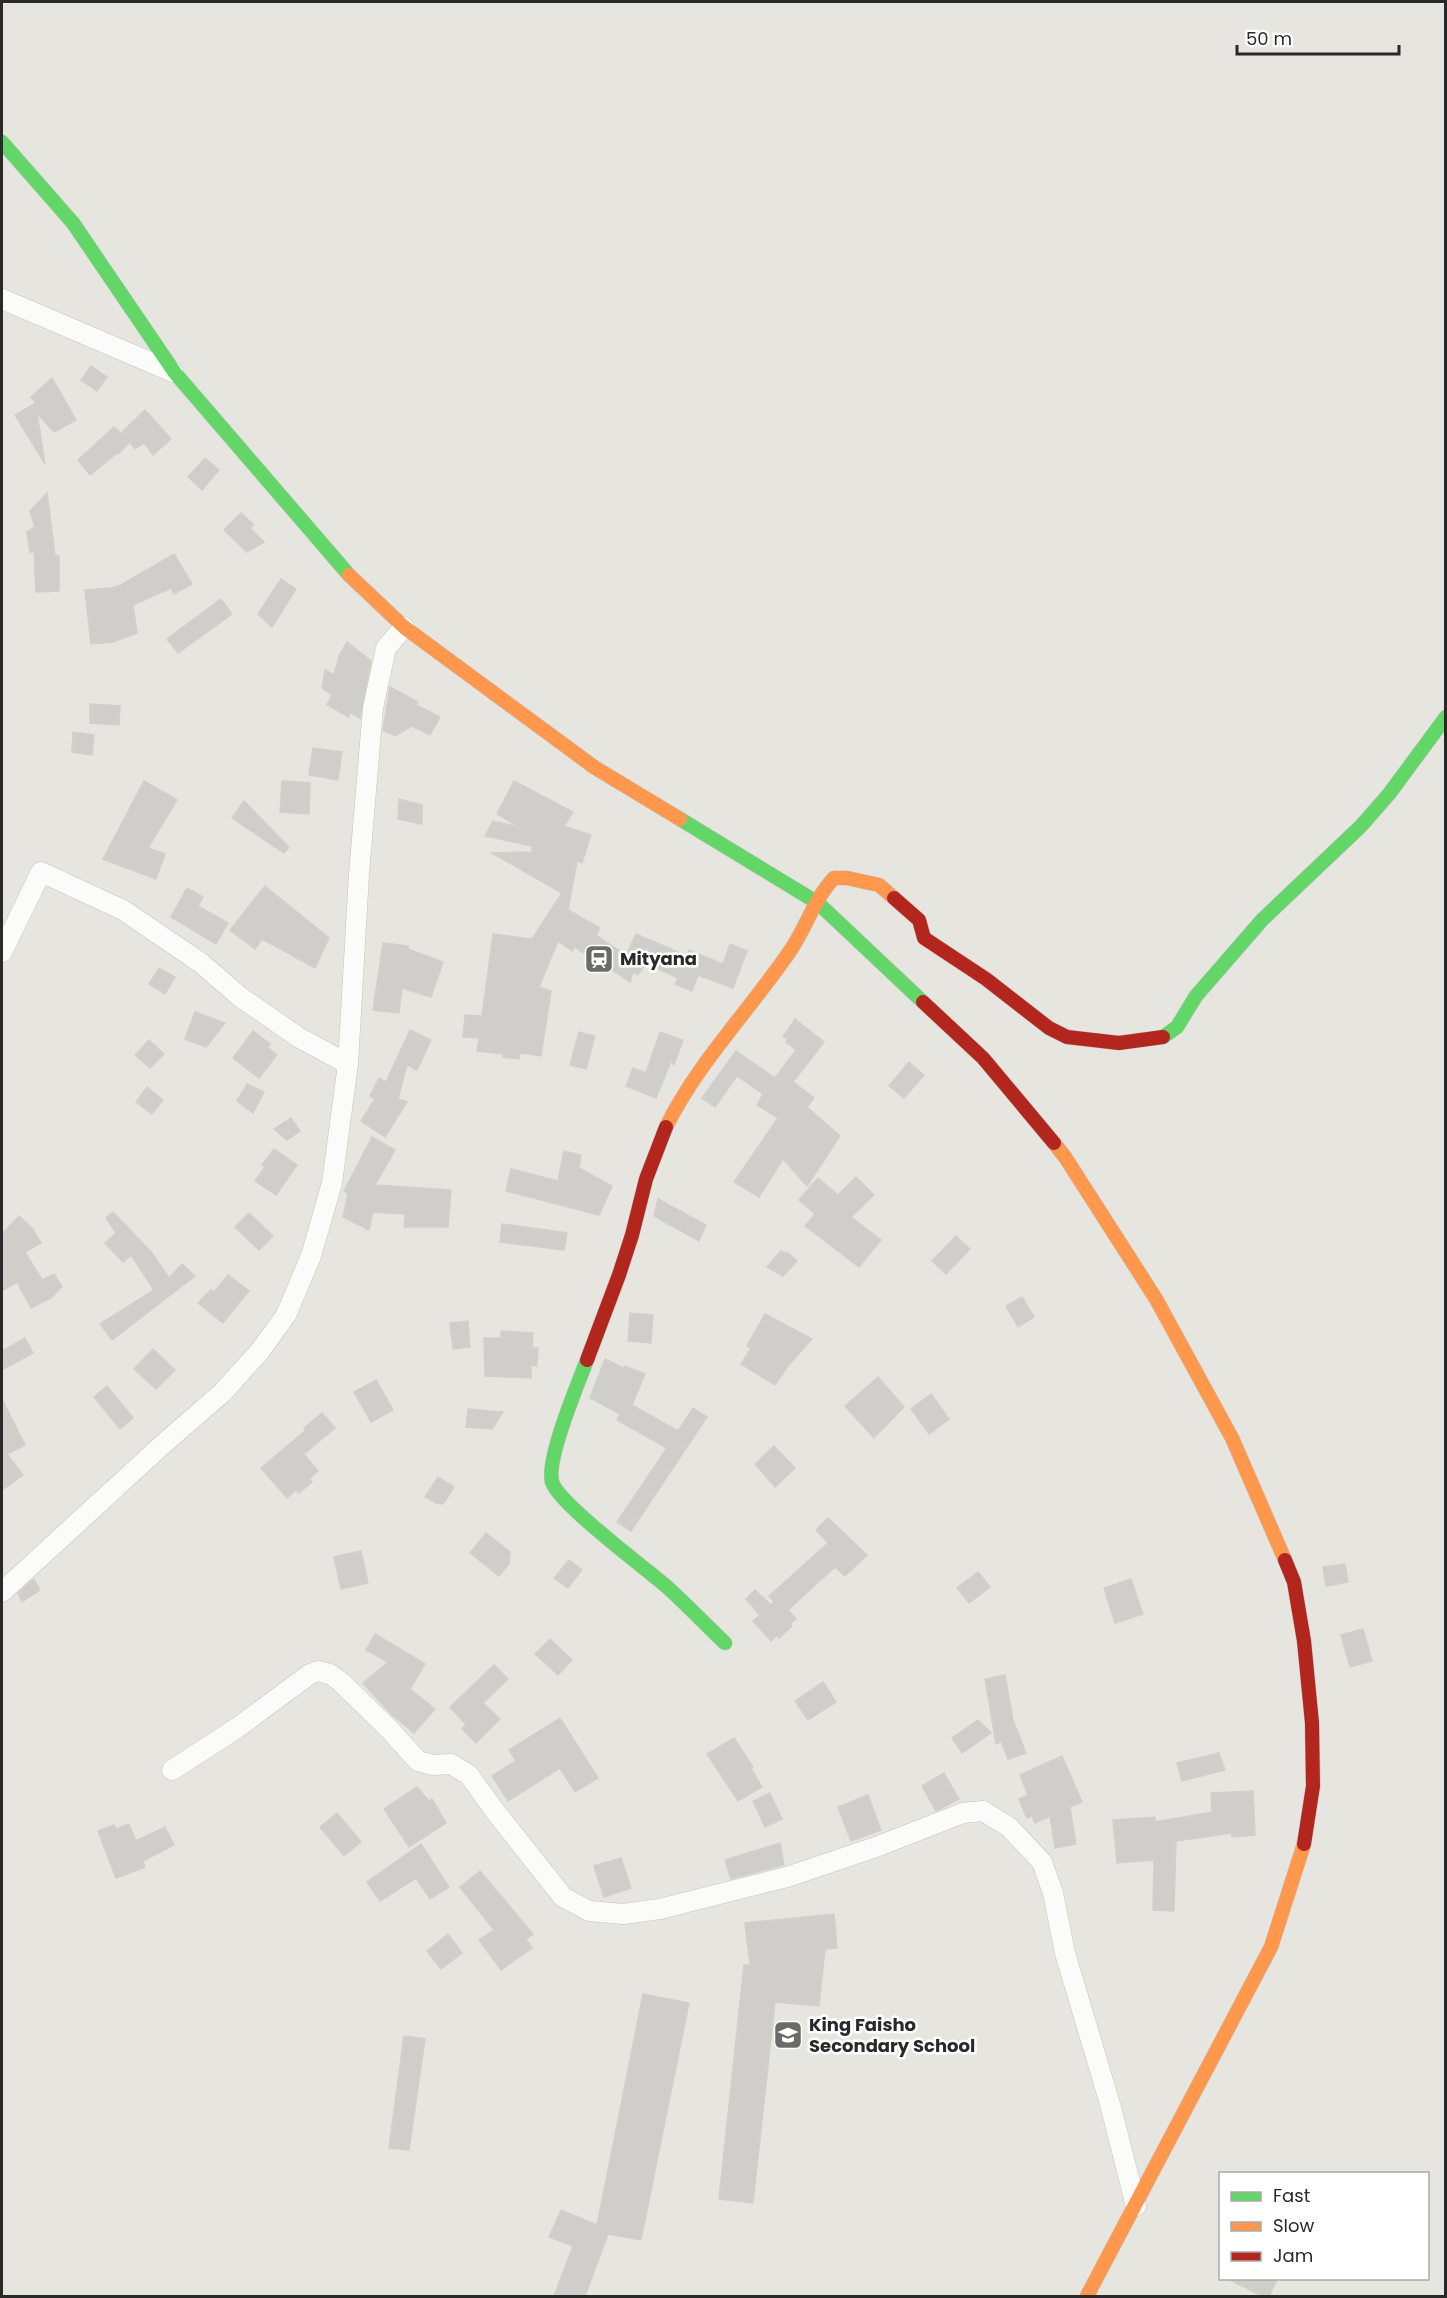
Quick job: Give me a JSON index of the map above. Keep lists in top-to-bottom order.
{
  "places": {
    "station": ["Mityana"],
    "school or university": ["King Faisho Secondary School"]
  },
  "legend": ["Fast", "Slow", "Jam"],
  "scale_bar": "50 m"
}
